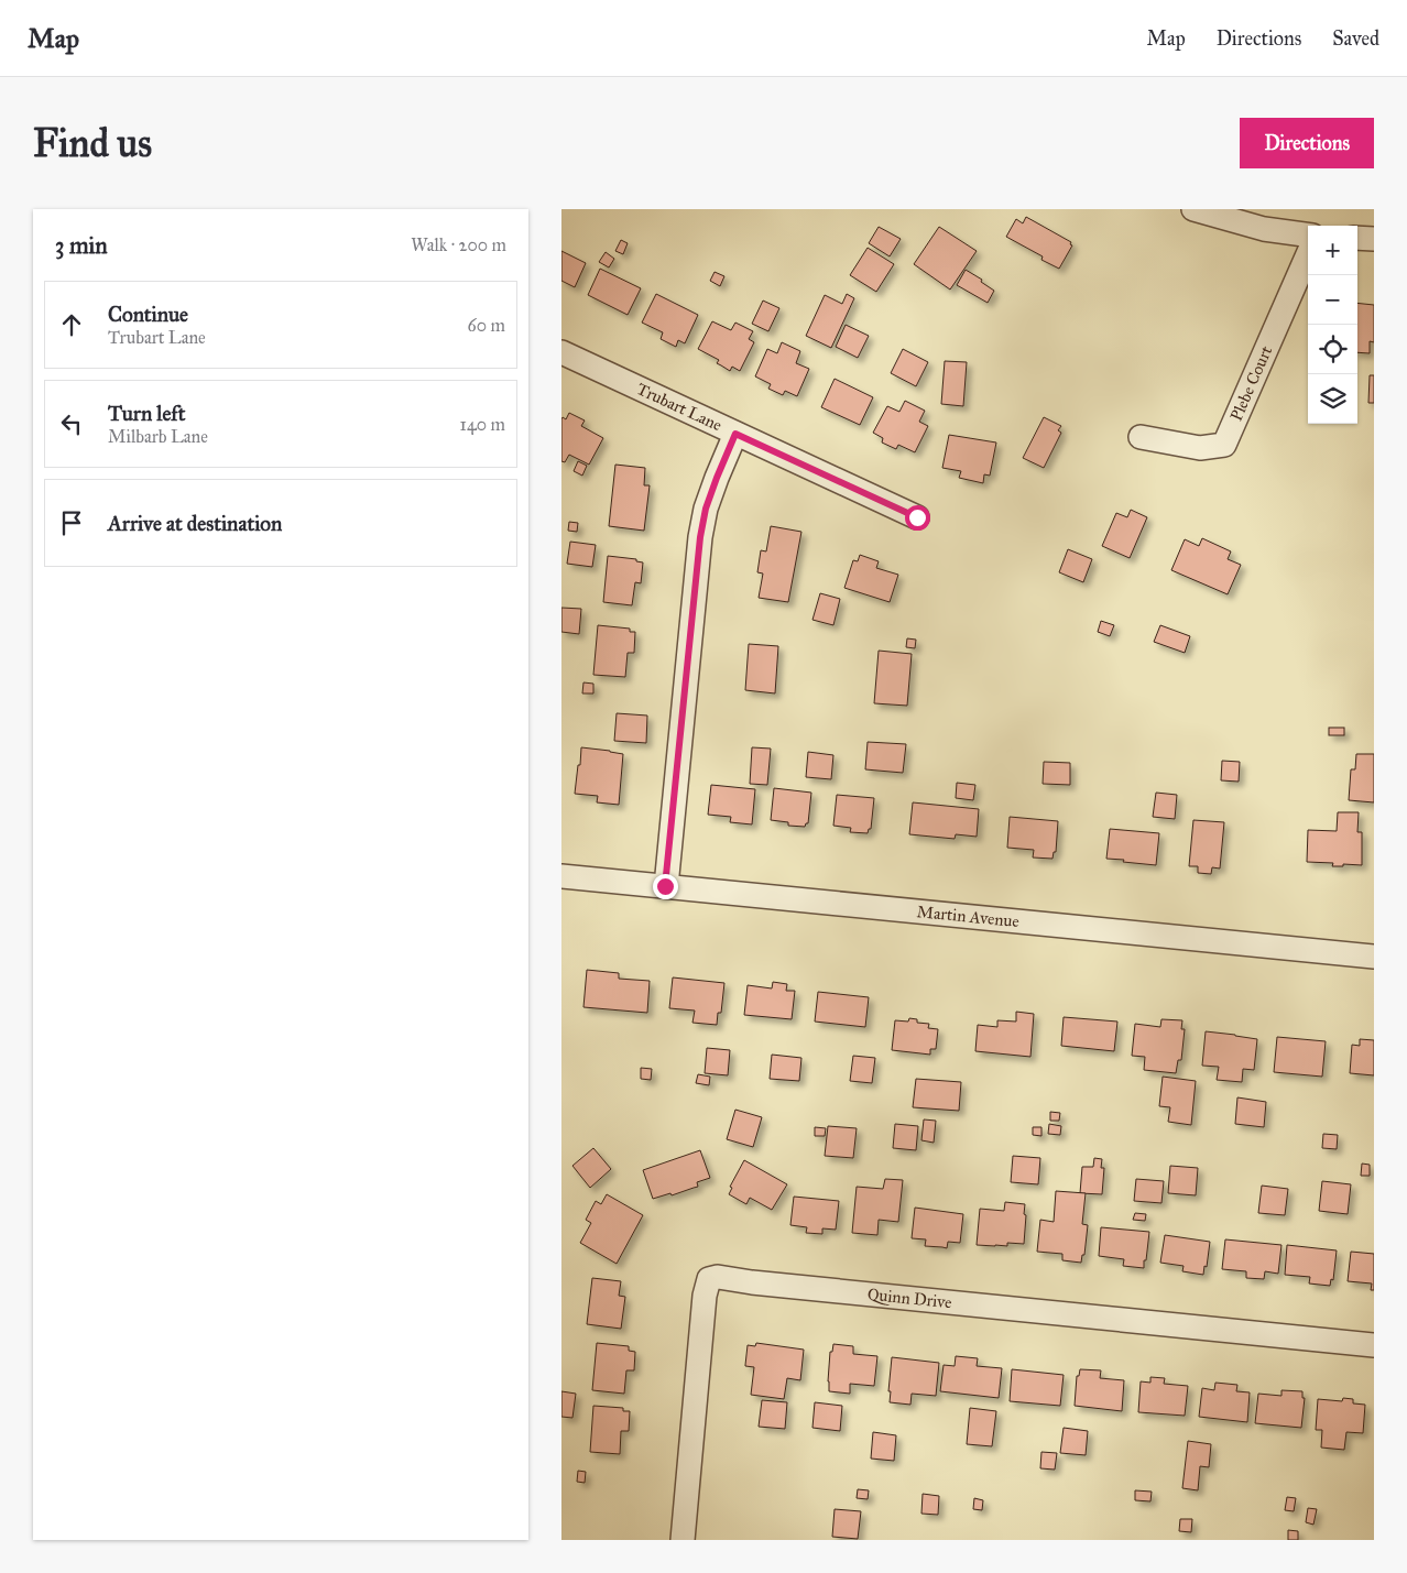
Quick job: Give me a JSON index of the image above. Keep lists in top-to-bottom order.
{
  "streets": {
    "street": [
      "Plebe Court",
      "Trubart Lane",
      "Martin Avenue",
      "Quinn Drive"
    ]
  },
  "page": {
    "header": "Map",
    "nav": ["Map", "Directions", "Saved"],
    "buttons": "Directions",
    "title": "Find us",
    "heading": ["3 min", "Walk · 200 m"],
    "map_buttons": ["+", "−"],
    "list": [
      ["Continue", "Trubart Lane", "60 m"],
      ["Turn left", "Milbarb Lane", "140 m"],
      "Arrive at destination"
    ]
  }
}
